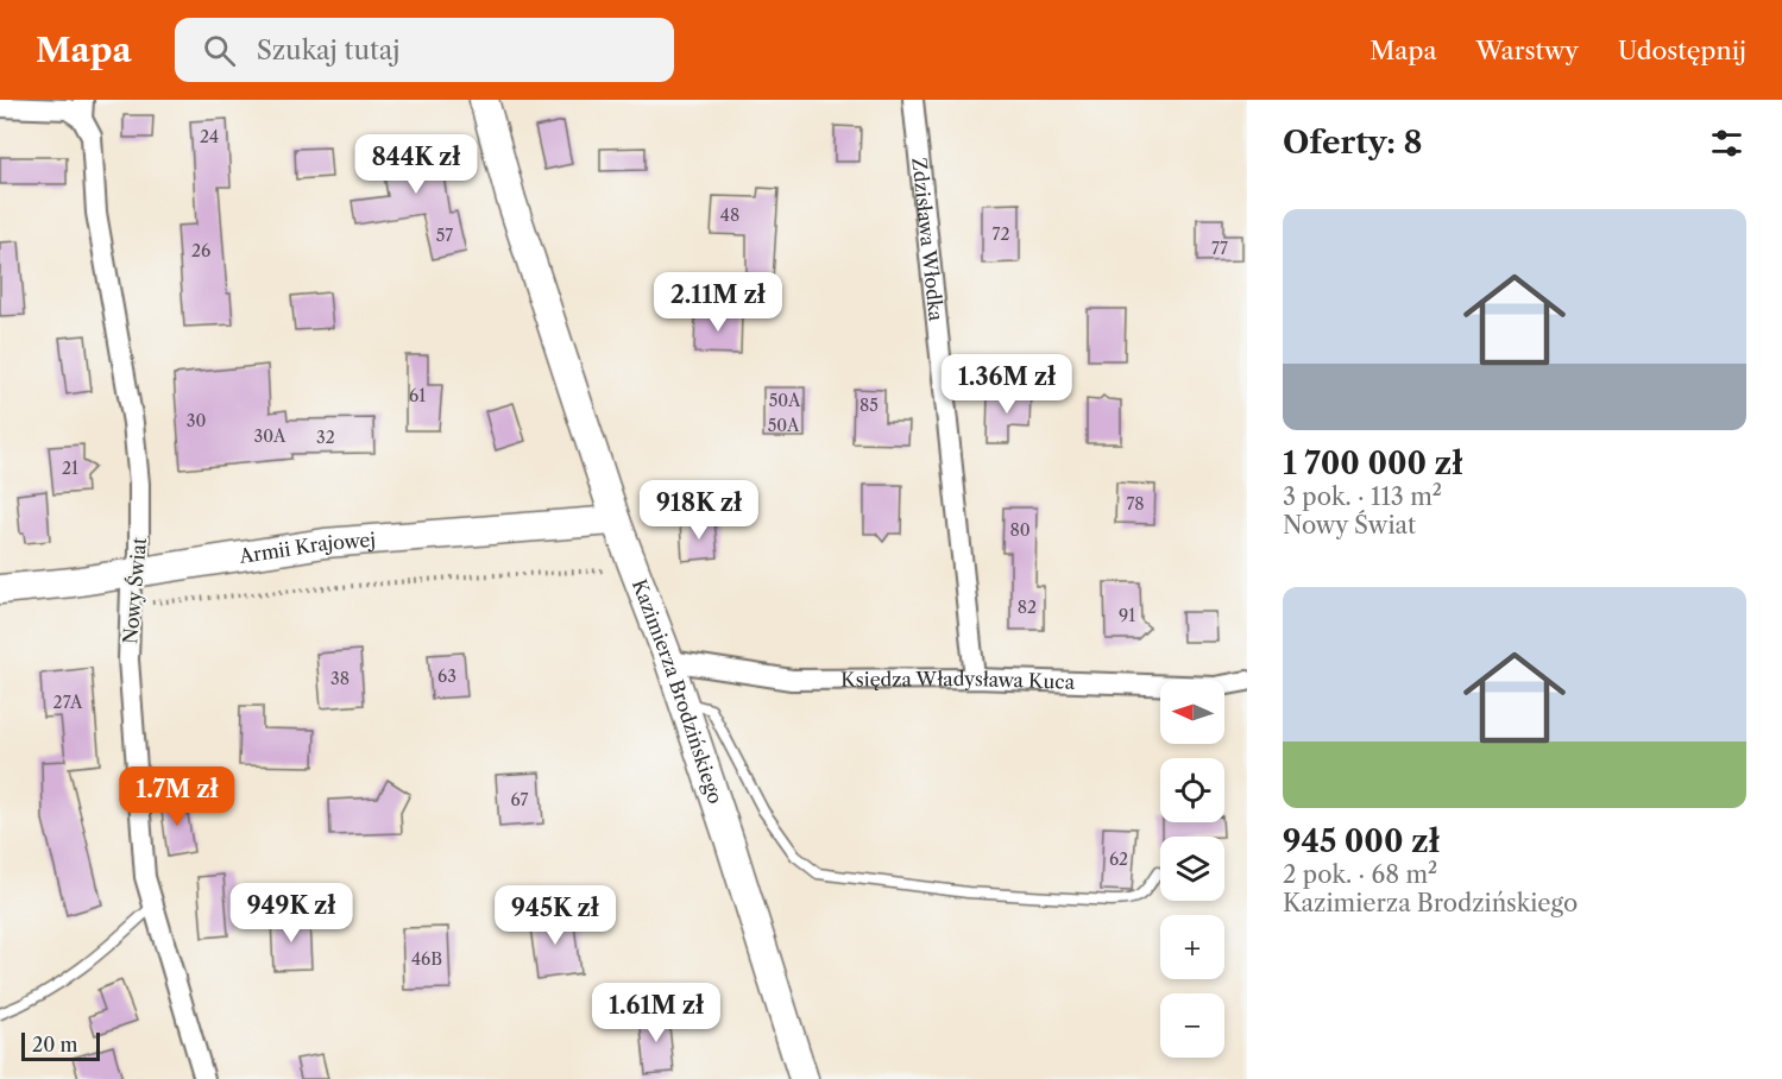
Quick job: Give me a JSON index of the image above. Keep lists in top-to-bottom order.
{
  "streets": {
    "main road": ["Armii Krajowej", "Kazimierza Brodzińskiego"],
    "street": ["Zdzisława Włodka", "Nowy Świat", "Księdza Władysława Kuca"]
  },
  "crossings": [
    ["Zdzisława Włodka", "Księdza Władysława Kuca"],
    ["Armii Krajowej", "Nowy Świat"],
    ["Armii Krajowej", "Kazimierza Brodzińskiego"],
    ["Księdza Władysława Kuca", "Kazimierza Brodzińskiego"]
  ],
  "house_numbers": [
    "24",
    "48",
    "72",
    "57",
    "77",
    "26",
    "61",
    "50A",
    "85",
    "30",
    "50A",
    "30A",
    "32",
    "21",
    "78",
    "80",
    "82",
    "91",
    "63",
    "38",
    "27A",
    "67",
    "62",
    "46B"
  ],
  "scale_bar": "20 m",
  "north": "left",
  "page": {
    "header": "Mapa",
    "search": "Szukaj tutaj",
    "nav": ["Mapa", "Warstwy", "Udostępnij"],
    "heading": "Oferty: 8",
    "price": [
      "844K zł",
      "2.11M zł",
      "1.36M zł",
      "918K zł",
      "1.7M zł",
      "949K zł",
      "945K zł",
      "1.61M zł"
    ],
    "list": [
      {
        "name": "1 700 000 zł",
        "note": "3 pok. · 113 m² · Nowy Świat"
      },
      {
        "name": "945 000 zł",
        "note": "2 pok. · 68 m² · Kazimierza Brodzińskiego"
      }
    ],
    "map_buttons": ["+", "−"],
    "scale": "20 m"
  }
}
